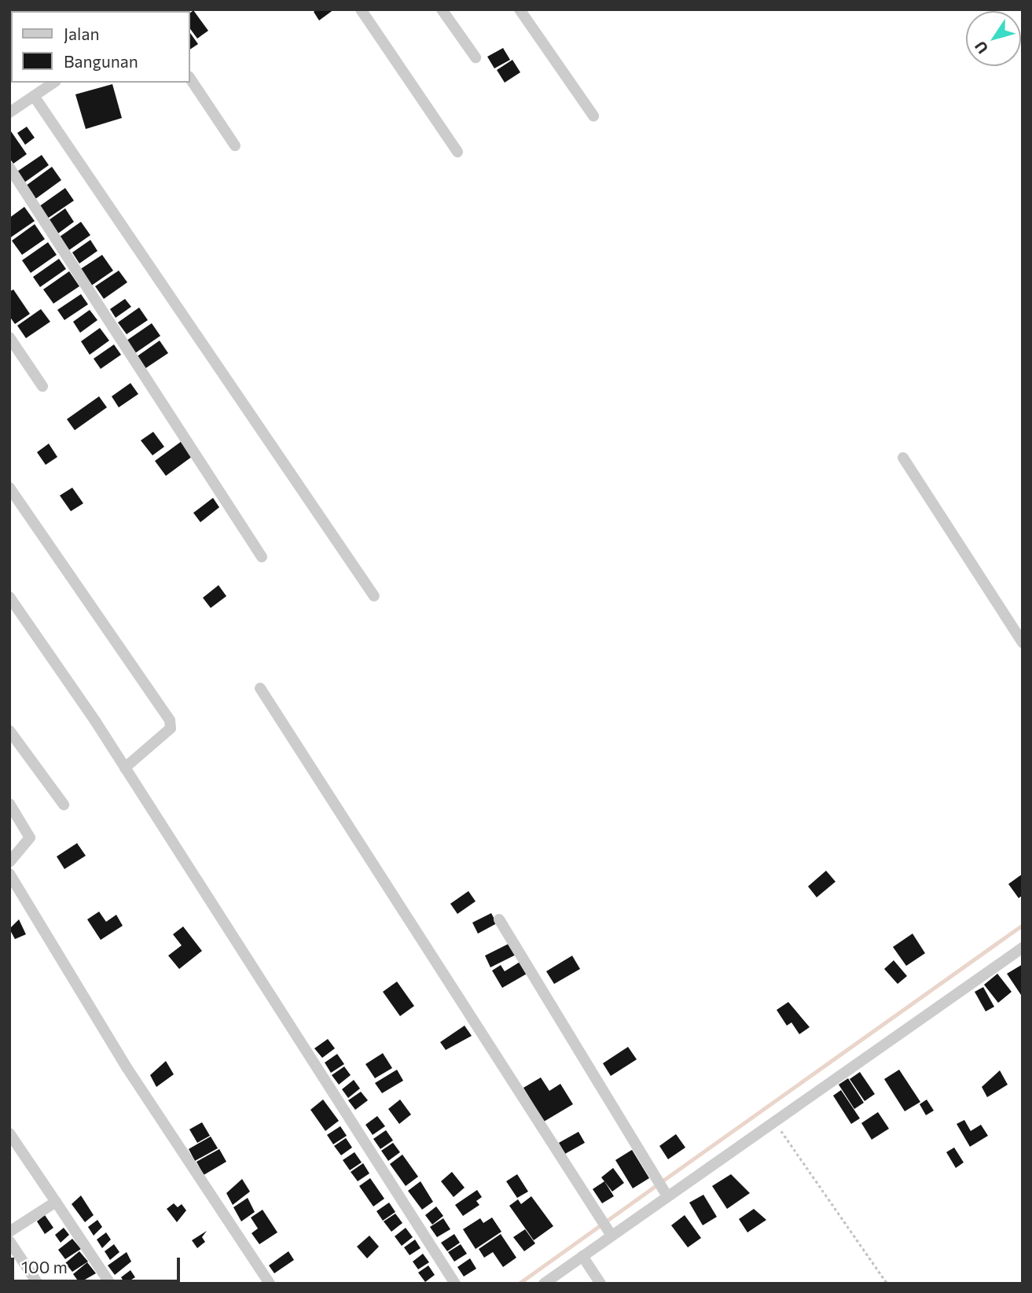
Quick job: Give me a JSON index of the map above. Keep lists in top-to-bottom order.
{
  "legend": ["Jalan", "Bangunan"],
  "scale_bar": "100 m",
  "north": "bottom left"
}
